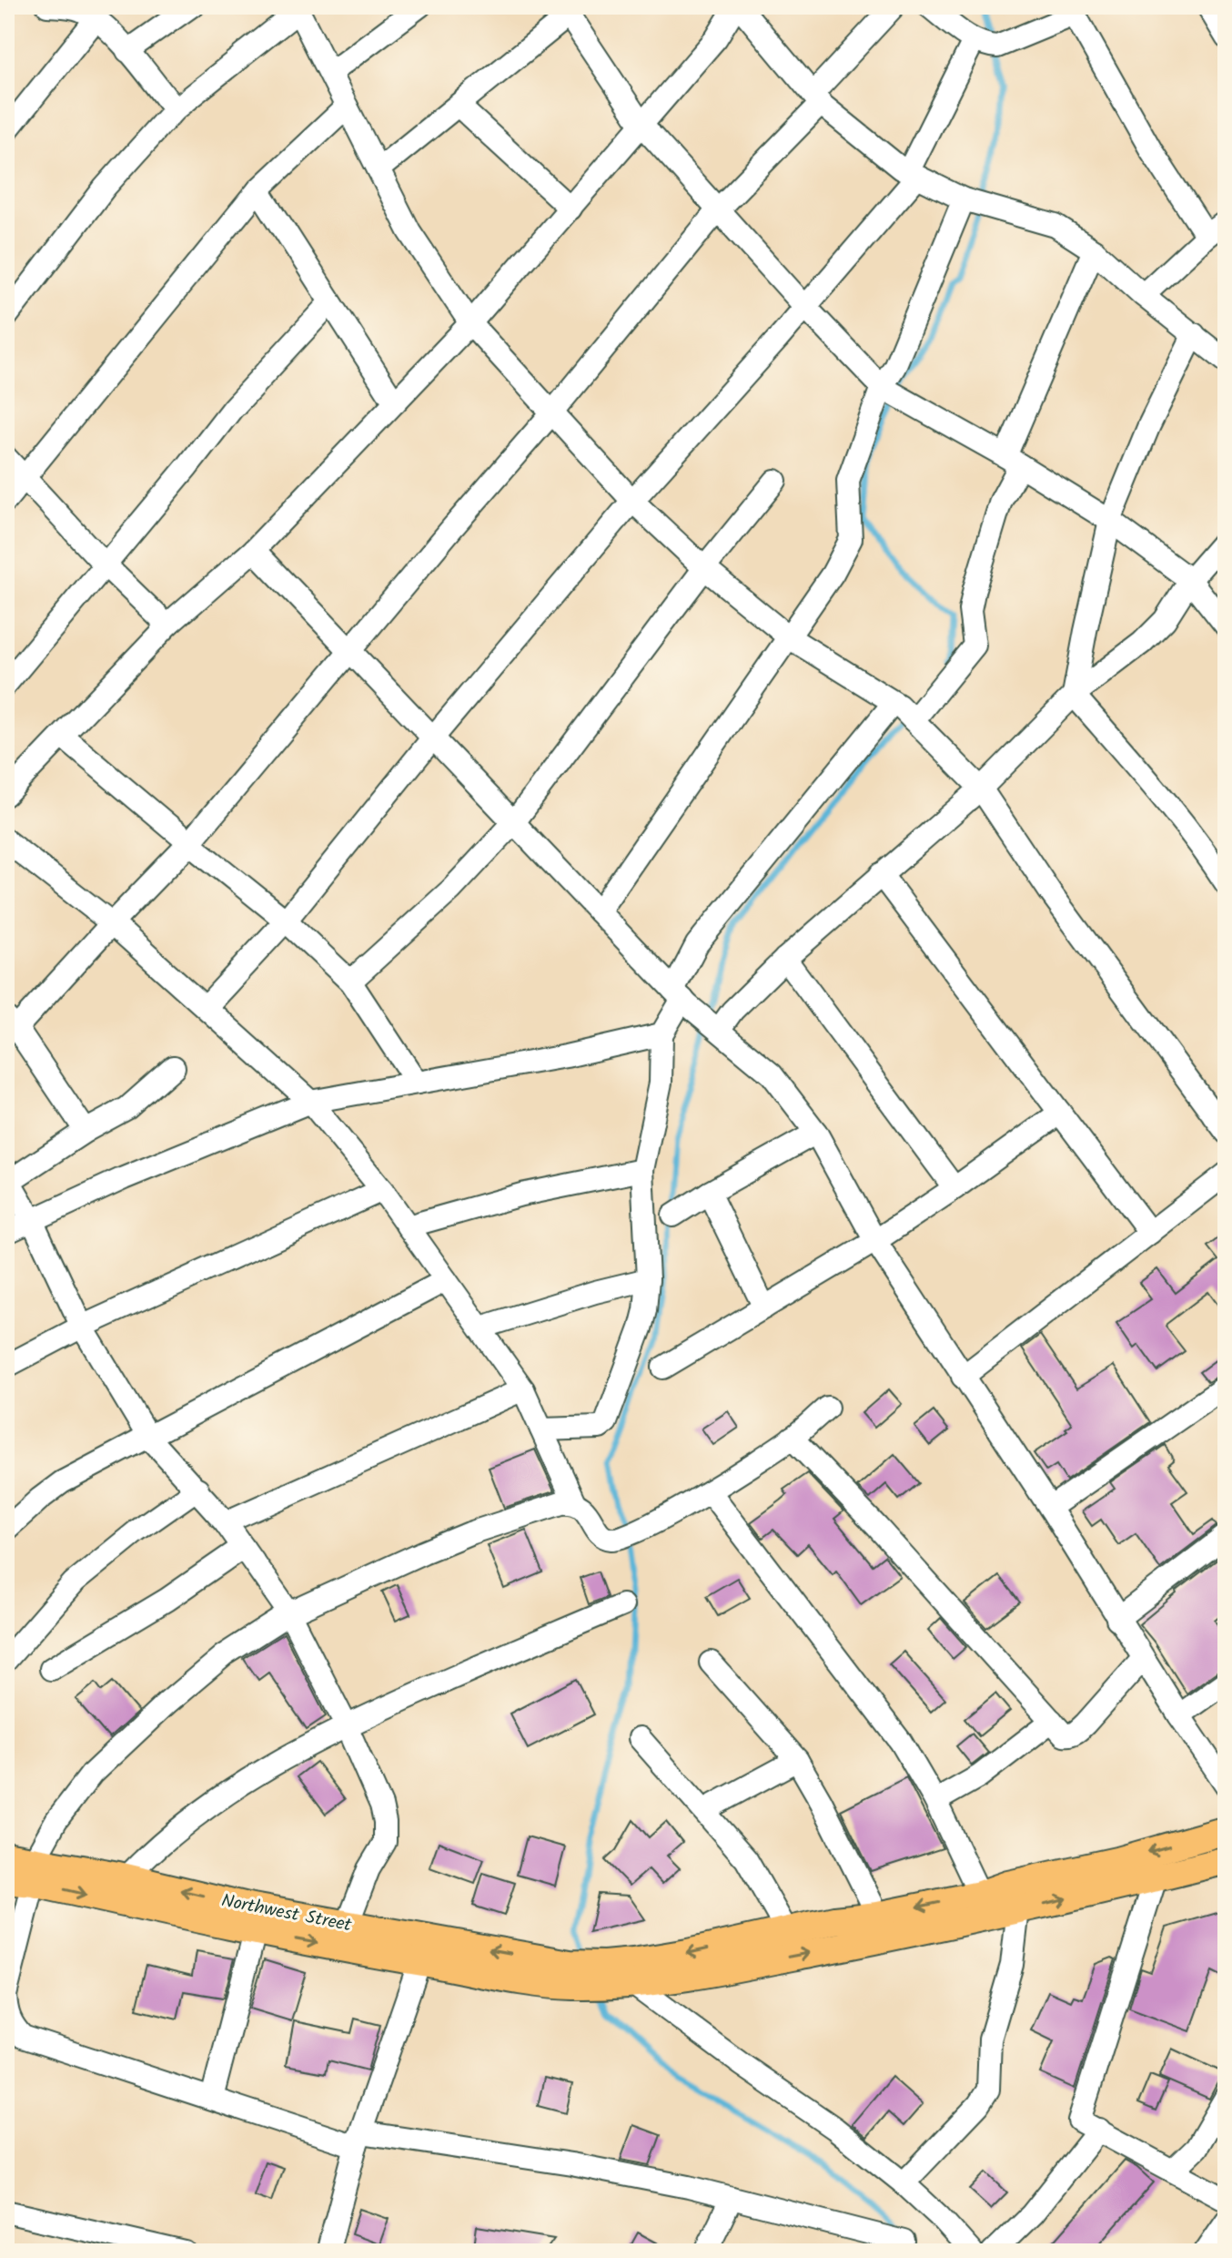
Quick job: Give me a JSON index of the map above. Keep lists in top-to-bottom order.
{
  "streets": {
    "main road": ["Northwest Street"]
  }
}
